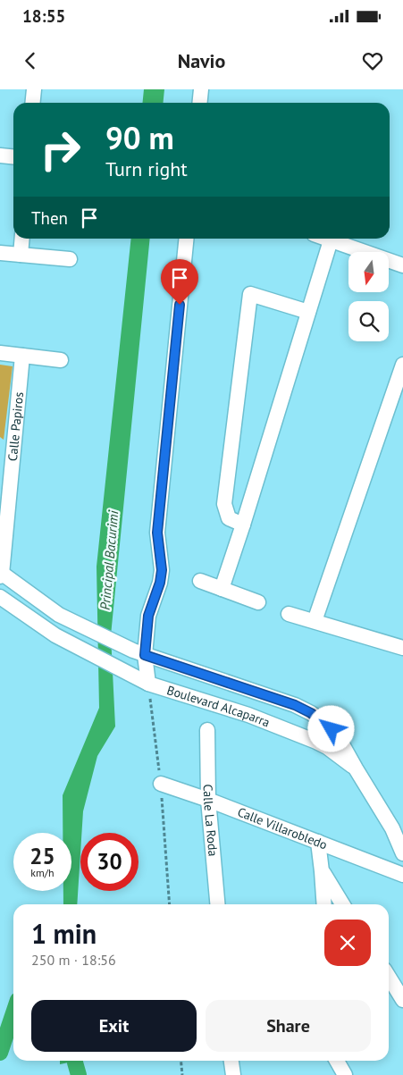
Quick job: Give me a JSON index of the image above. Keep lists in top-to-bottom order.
{
  "streets": {
    "street": [
      "Calle Papiros",
      "Boulevard Alcaparra",
      "Calle La Roda",
      "Calle Villarobledo"
    ]
  },
  "crossings": [
    ["Calle Papiros", "Boulevard Alcaparra"],
    ["Calle La Roda", "Calle Villarobledo"]
  ],
  "water": ["Principal Bacurimi"],
  "north": "bottom",
  "page": {
    "status": "18:55",
    "header": "Navio",
    "turn": ["90 m", "Turn right"],
    "then": "Then",
    "speed": "25 km/h",
    "limit": "30",
    "heading": ["1 min", "250 m · 18:56"],
    "buttons": ["Exit", "Share"]
  }
}
